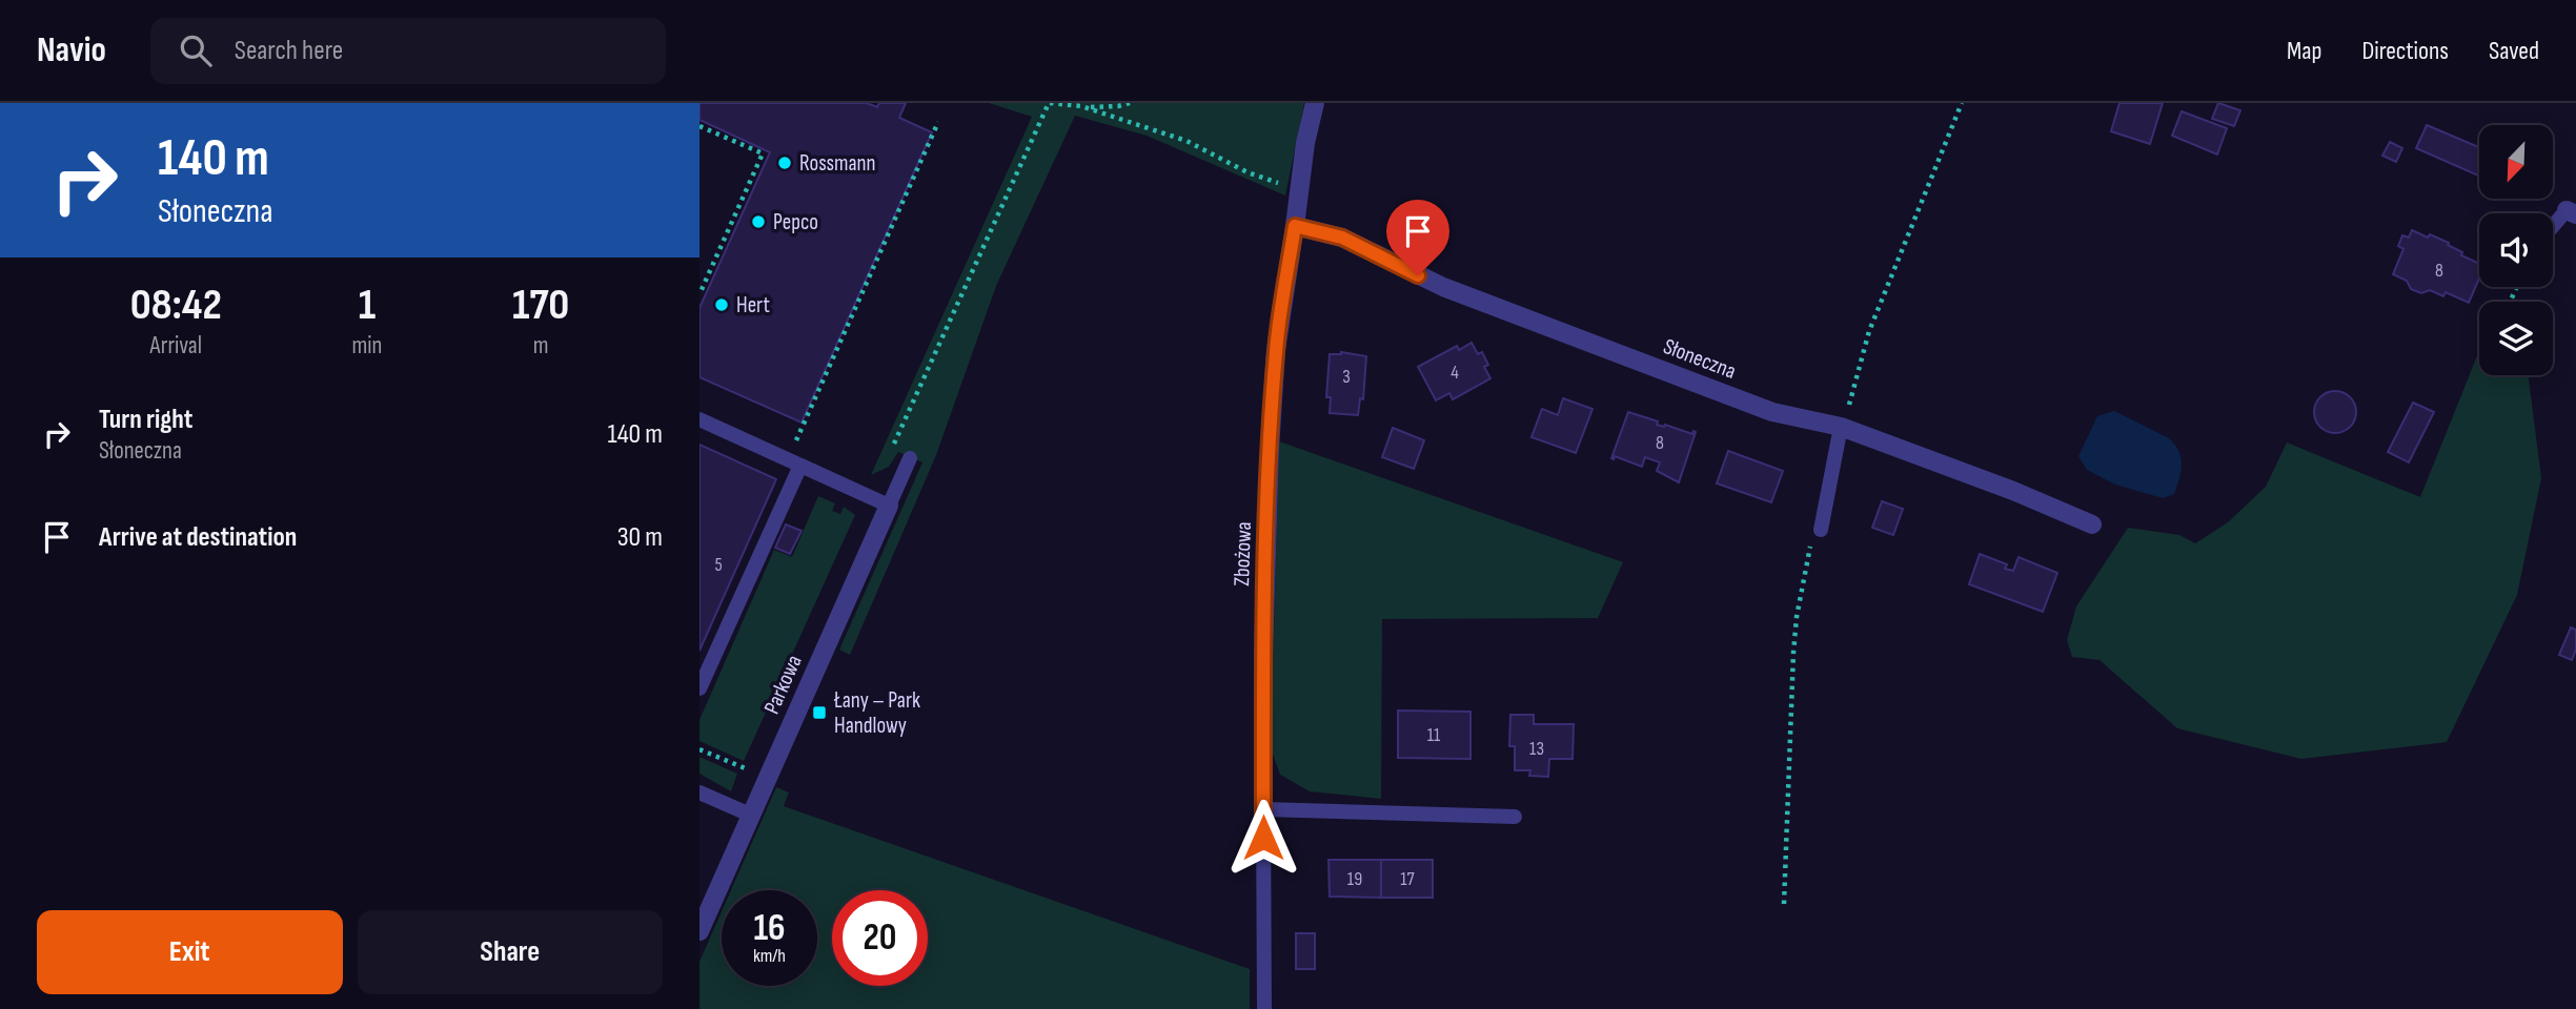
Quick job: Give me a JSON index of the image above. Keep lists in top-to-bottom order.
{
  "streets": {
    "street": ["Słoneczna", "Zbożowa", "Parkowa"]
  },
  "crossings": [
    ["Słoneczna", "Zbożowa"]
  ],
  "places": {
    "other": ["Rossmann", "Pepco", "Hert"],
    "transit": ["Łany – Park Handlowy"]
  },
  "house_numbers": [
    "8",
    "4",
    "3",
    "8",
    "5",
    "11",
    "13",
    "19",
    "17"
  ],
  "north": "bottom left",
  "page": {
    "header": "Navio",
    "search": "Search here",
    "nav": ["Map", "Directions", "Saved"],
    "turn": ["140 m", "Słoneczna"],
    "eta": [
      "08:42",
      "Arrival",
      "1",
      "min",
      "170",
      "m"
    ],
    "list": [
      {
        "name": "Turn right",
        "note": "Słoneczna",
        "value": "140 m"
      },
      {
        "name": "Arrive at destination",
        "value": "30 m"
      }
    ],
    "speed": "16 km/h",
    "limit": "20",
    "buttons": ["Exit", "Share"]
  }
}
